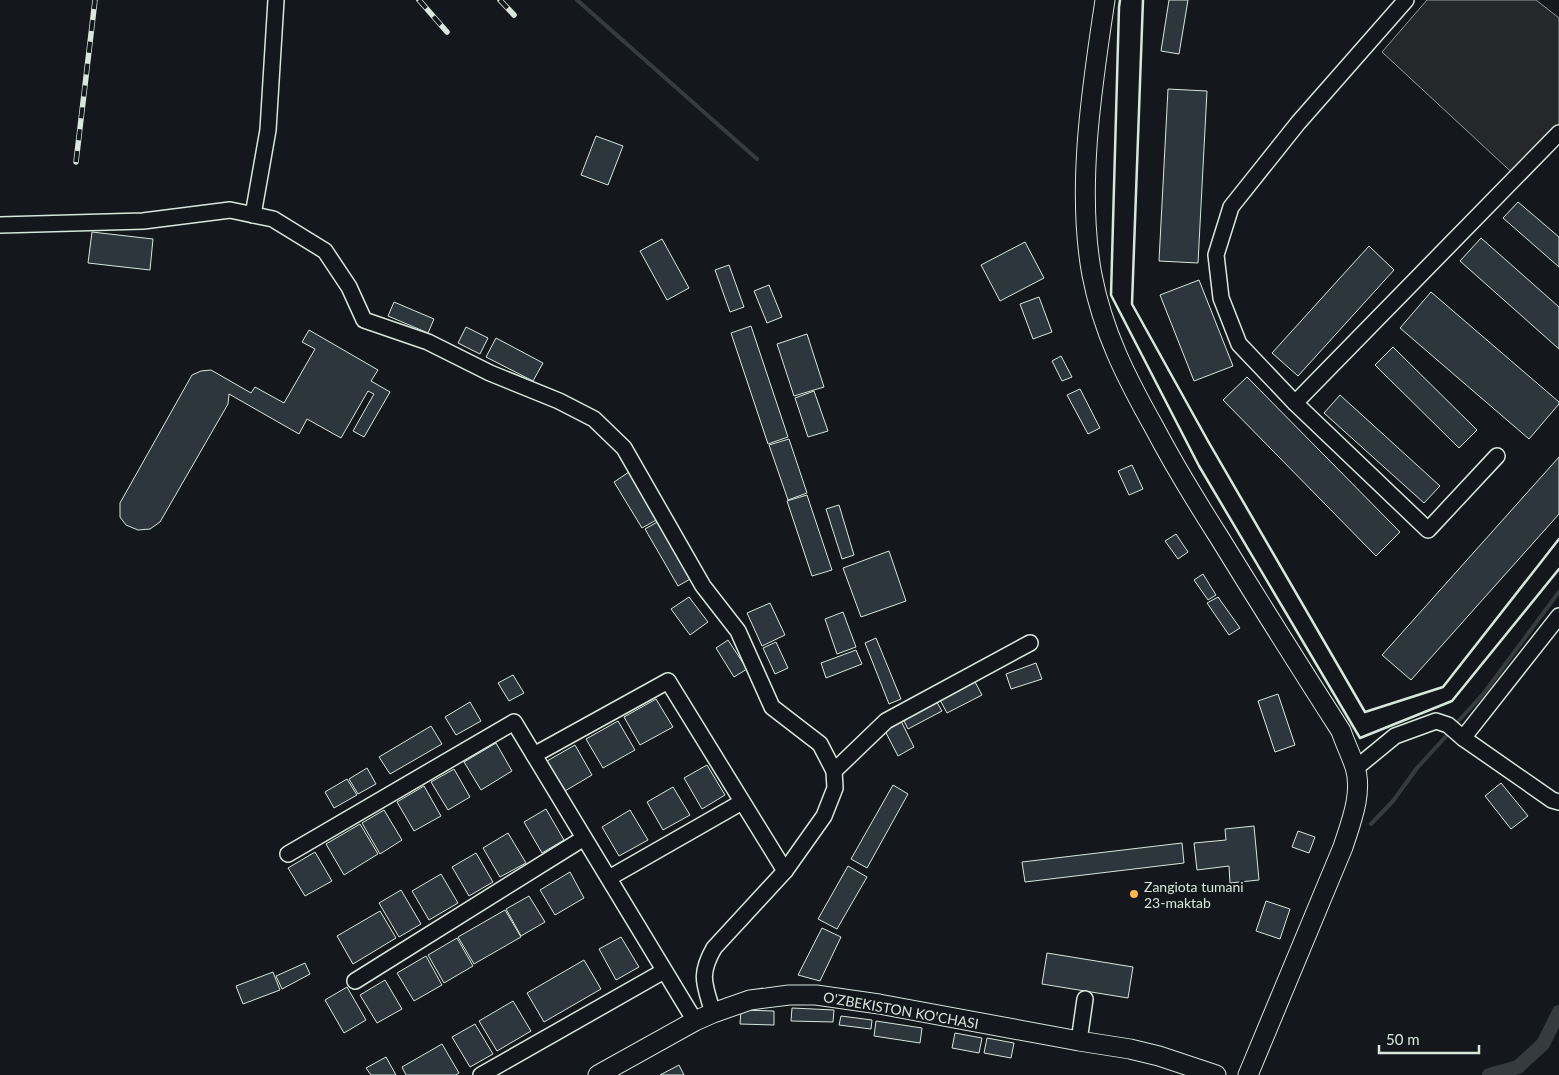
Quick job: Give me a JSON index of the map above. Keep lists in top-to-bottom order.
{
  "streets": {
    "main road": ["O'ZBEKISTON KO'CHASI"]
  },
  "places": ["Zangiota tumani 23-maktab"],
  "scale_bar": "50 m"
}
